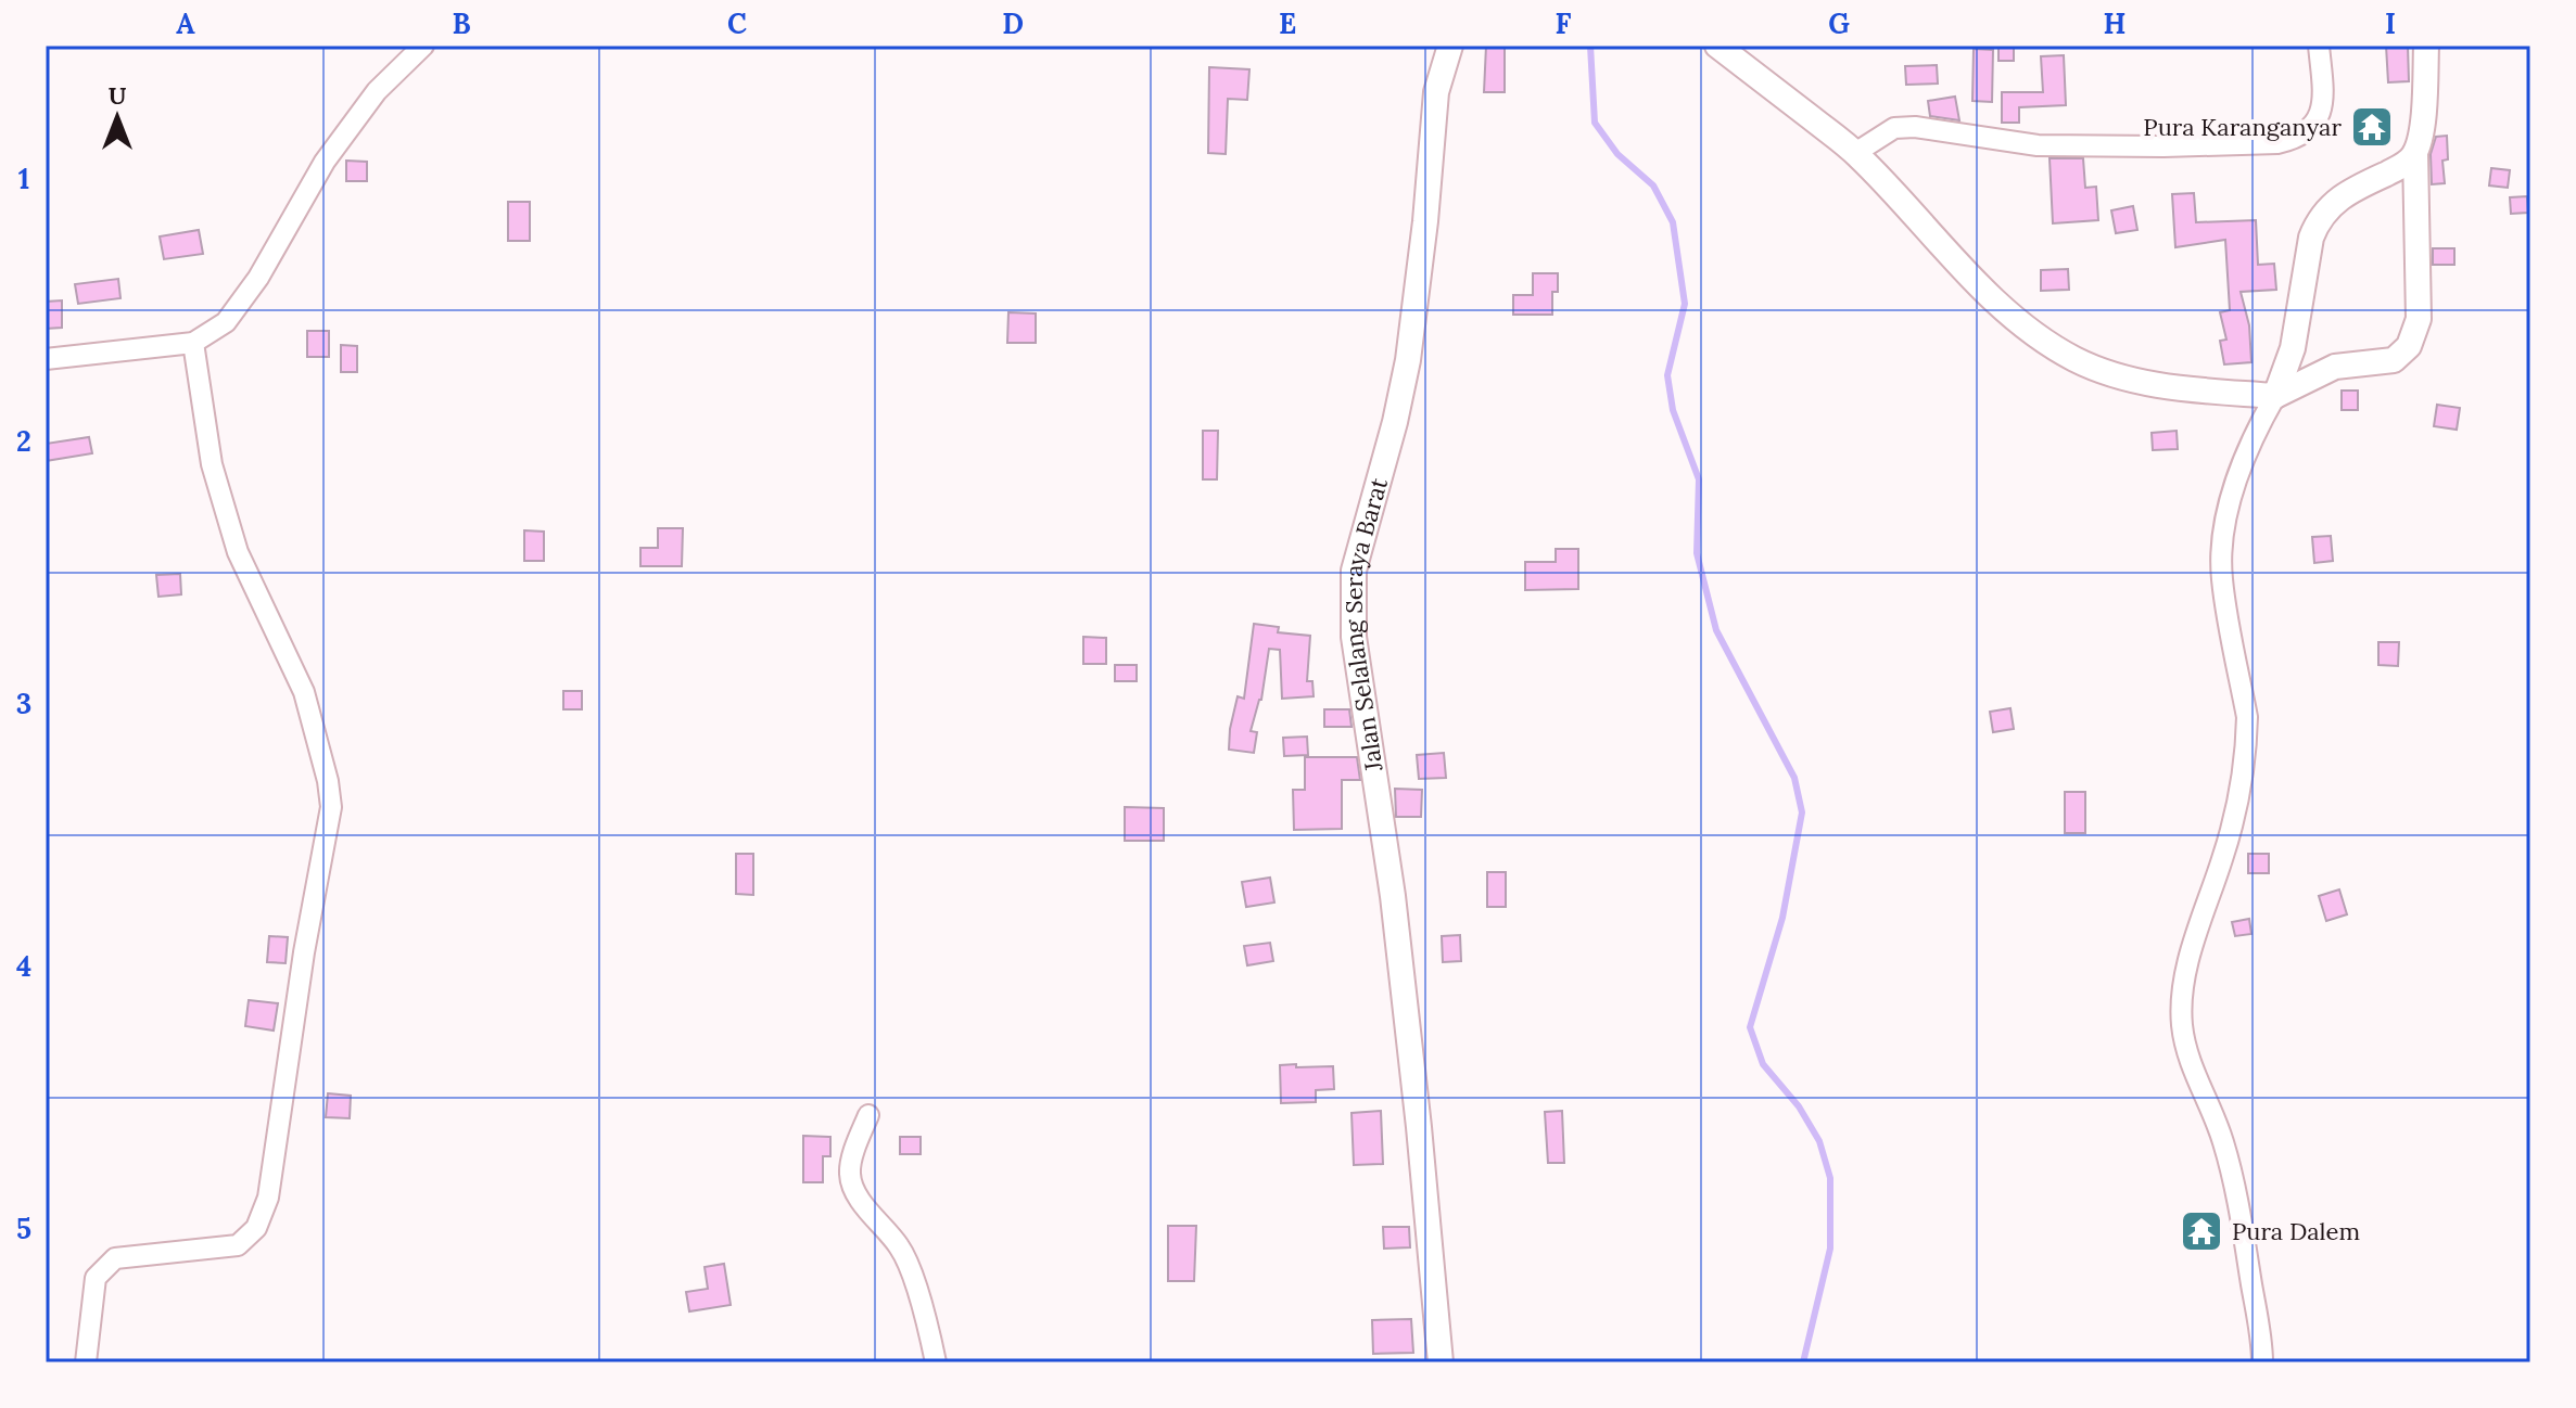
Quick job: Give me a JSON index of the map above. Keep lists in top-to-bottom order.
{
  "streets": {
    "street": ["Jalan Selalang Seraya Barat"]
  },
  "places": {
    "temple": ["Pura Karanganyar", "Pura Dalem"]
  },
  "north": "top",
  "grid": {
    "columns": [
      "A",
      "B",
      "C",
      "D",
      "E",
      "F",
      "G",
      "H",
      "I"
    ],
    "rows": [
      "1",
      "2",
      "3",
      "4",
      "5"
    ]
  }
}
